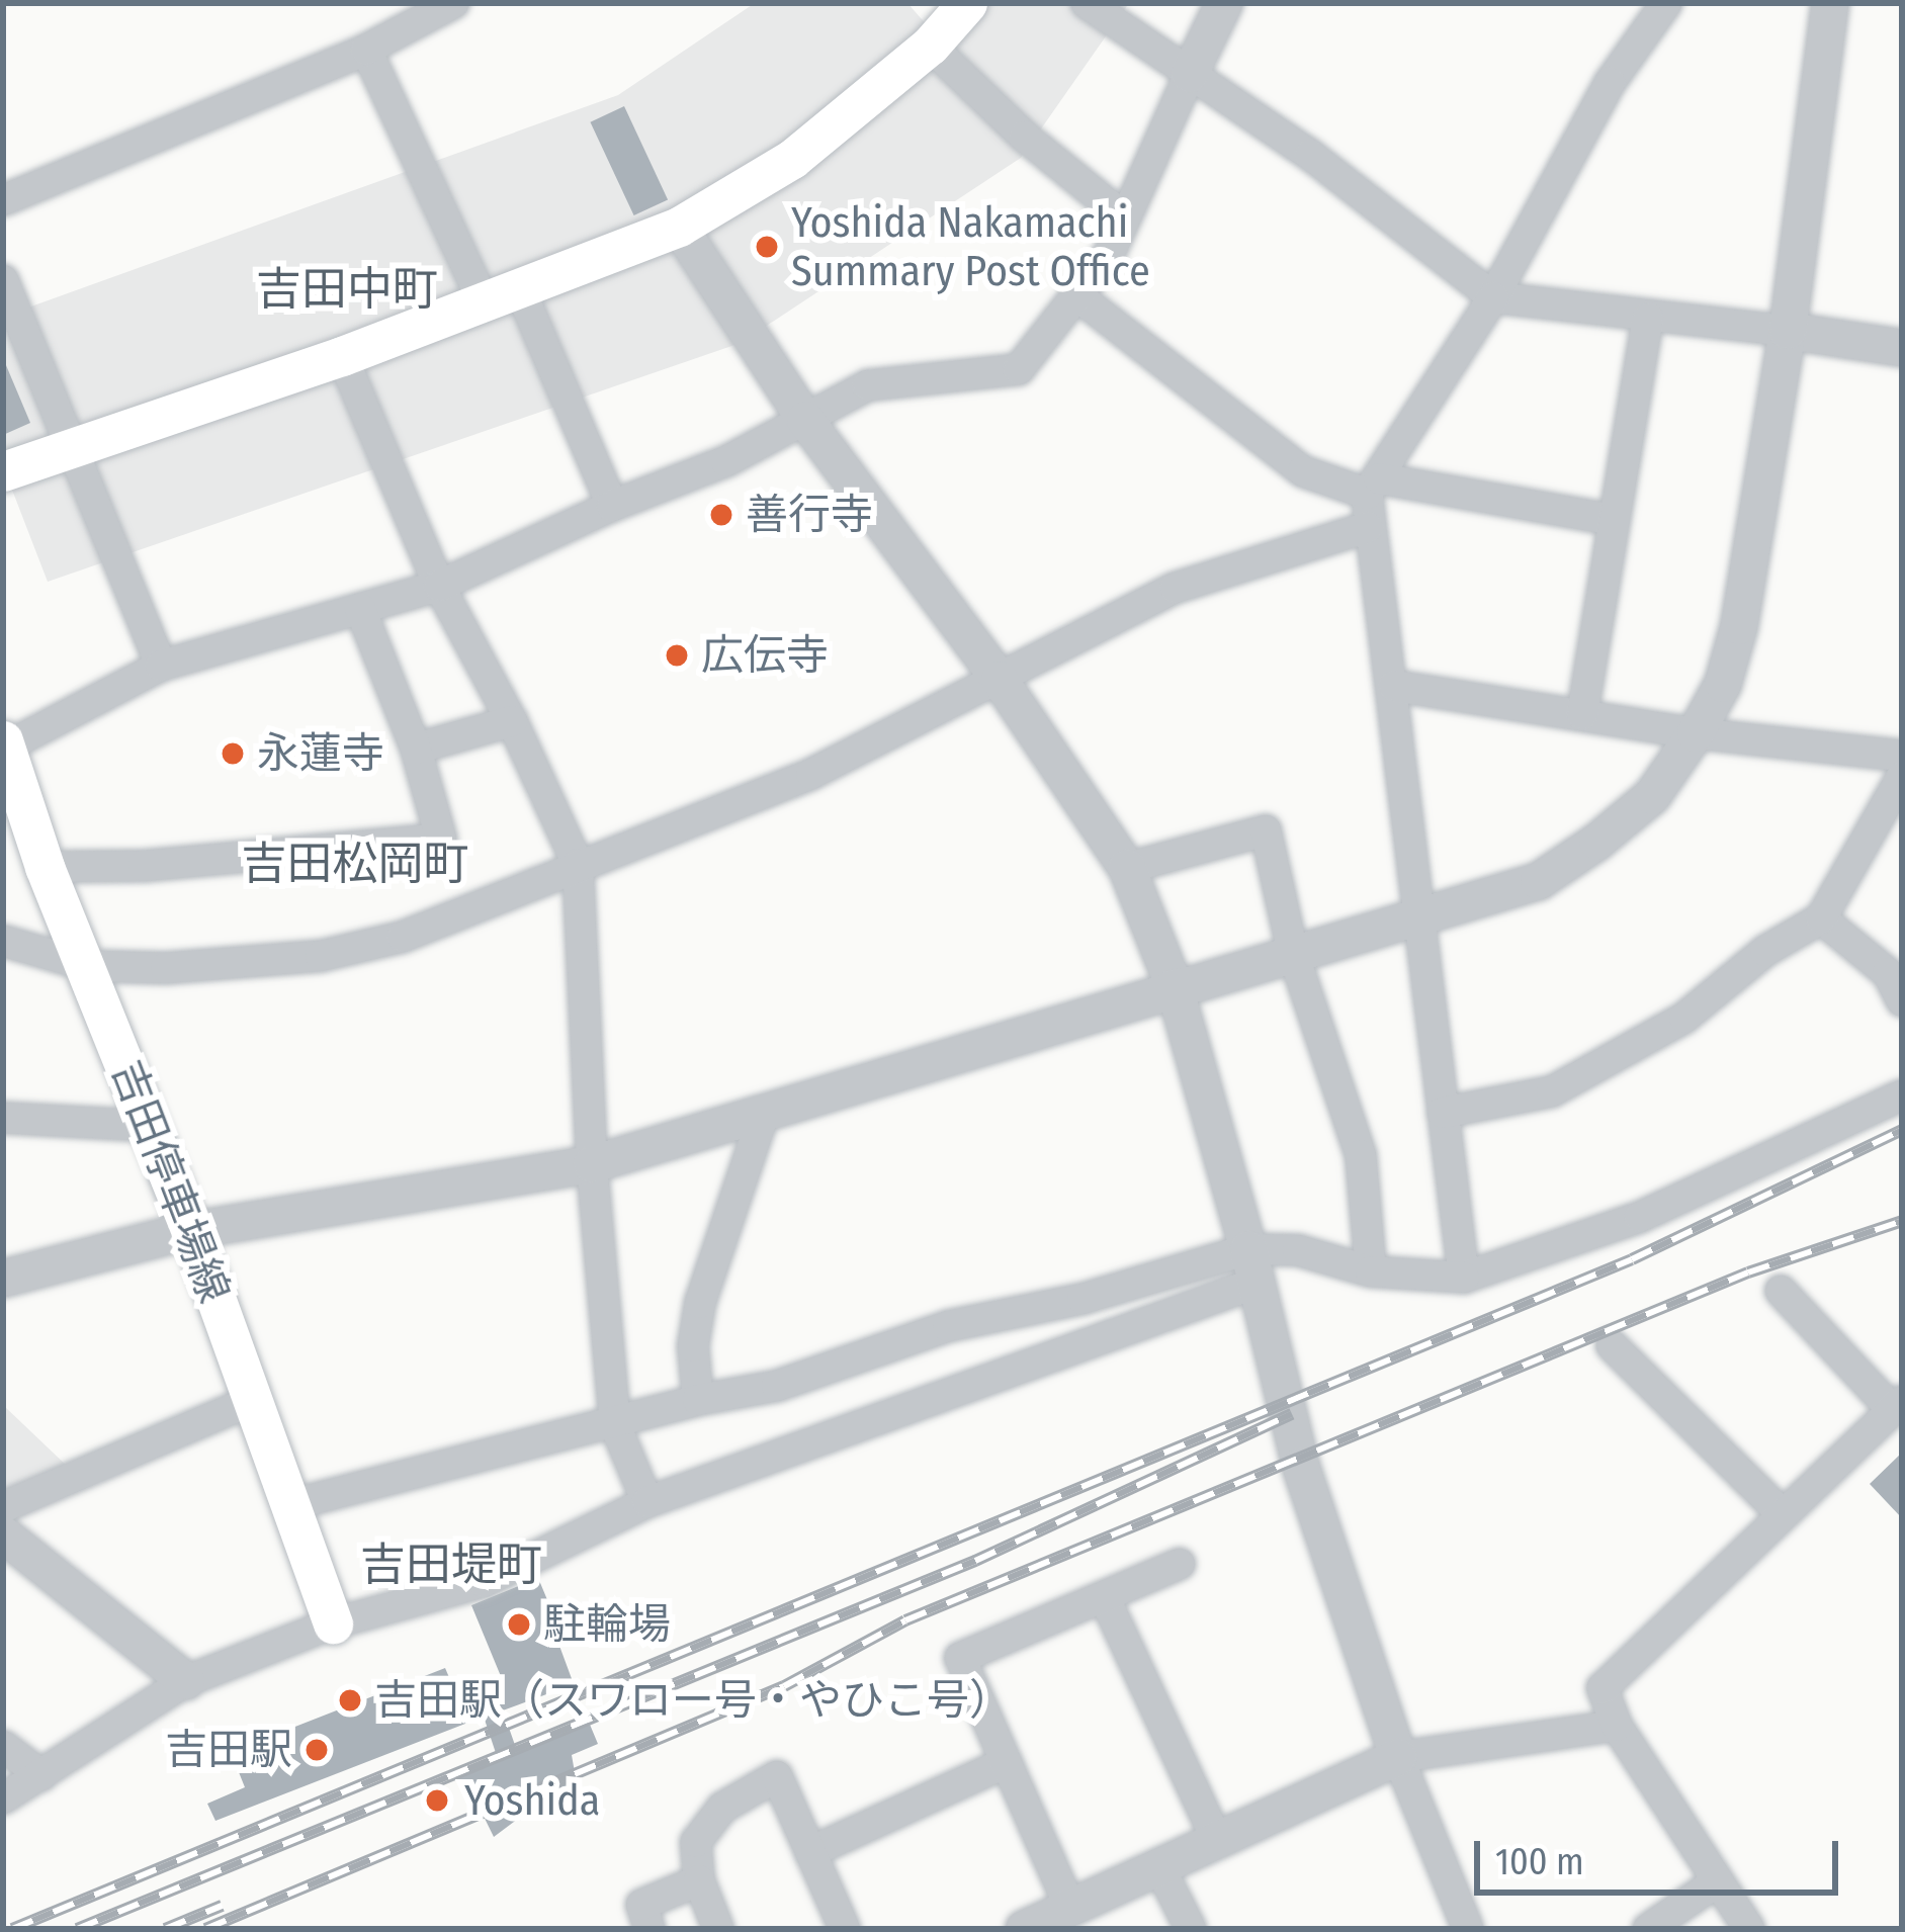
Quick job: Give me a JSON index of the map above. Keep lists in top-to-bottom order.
{
  "streets": {
    "main road": ["吉田停車場線"]
  },
  "districts": ["吉田中町", "吉田松岡町", "吉田堤町"],
  "places": [
    "Yoshida Nakamachi Summary Post Office",
    "善行寺",
    "広伝寺",
    "永蓮寺",
    "駐輪場",
    "吉田駅（スワロー号・やひこ号）",
    "吉田駅",
    "Yoshida"
  ],
  "scale_bar": "100 m"
}
